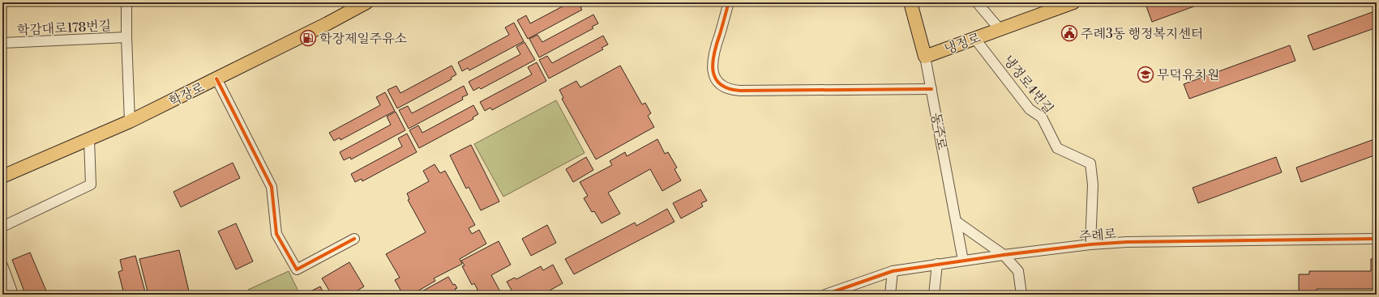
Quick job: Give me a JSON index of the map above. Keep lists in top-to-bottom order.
{
  "streets": {
    "main road": ["냉정로", "학장로", "동주로"],
    "street": ["학감대로178번길", "냉정로4번길", "주례로"]
  },
  "crossings": [
    ["냉정로", "냉정로4번길"],
    ["냉정로", "동주로"],
    ["냉정로4번길", "주례로"],
    ["동주로", "주례로"]
  ],
  "places": {
    "public building": ["주례3동 행정복지센터"],
    "fuel station": ["학장제일주유소"],
    "school or university": ["무덕유치원"]
  }
}
